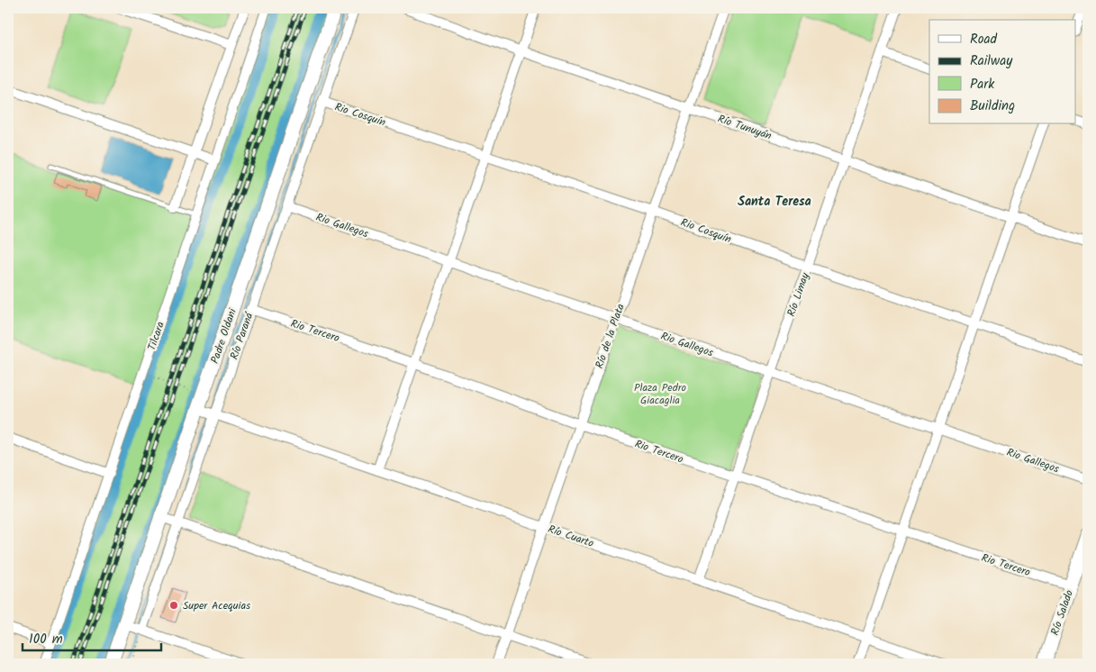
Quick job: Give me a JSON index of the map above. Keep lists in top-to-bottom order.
{
  "streets": {
    "main road": ["Padre Oldani", "Río Salado"],
    "street": [
      "Rio Cosquín",
      "Río Tunuyán",
      "Rio Gallegos",
      "Río Limay",
      "Rio Tercero",
      "Tilcara",
      "Río Paraná",
      "Río de la Plata",
      "Río Cuarto"
    ]
  },
  "crossings": [
    ["Rio Cosquín", "Río Limay"],
    ["Rio Cosquín", "Río Paraná"],
    ["Rio Cosquín", "Río de la Plata"],
    ["Río Tunuyán", "Río Limay"],
    ["Río Tunuyán", "Río de la Plata"],
    ["Rio Gallegos", "Río Limay"],
    ["Rio Gallegos", "Río Paraná"],
    ["Rio Gallegos", "Río de la Plata"],
    ["Río Limay", "Rio Tercero"],
    ["Río Limay", "Río Cuarto"],
    ["Rio Tercero", "Río Paraná"],
    ["Rio Tercero", "Río de la Plata"],
    ["Rio Tercero", "Río Salado"],
    ["Padre Oldani", "Río Cuarto"],
    ["Río Paraná", "Río Cuarto"],
    ["Río de la Plata", "Río Cuarto"]
  ],
  "districts": ["Santa Teresa"],
  "parks": ["Plaza Pedro Giacaglia"],
  "places": ["Super Acequias"],
  "legend": [
    "Road",
    "Railway",
    "Park",
    "Building"
  ],
  "scale_bar": "100 m"
}
